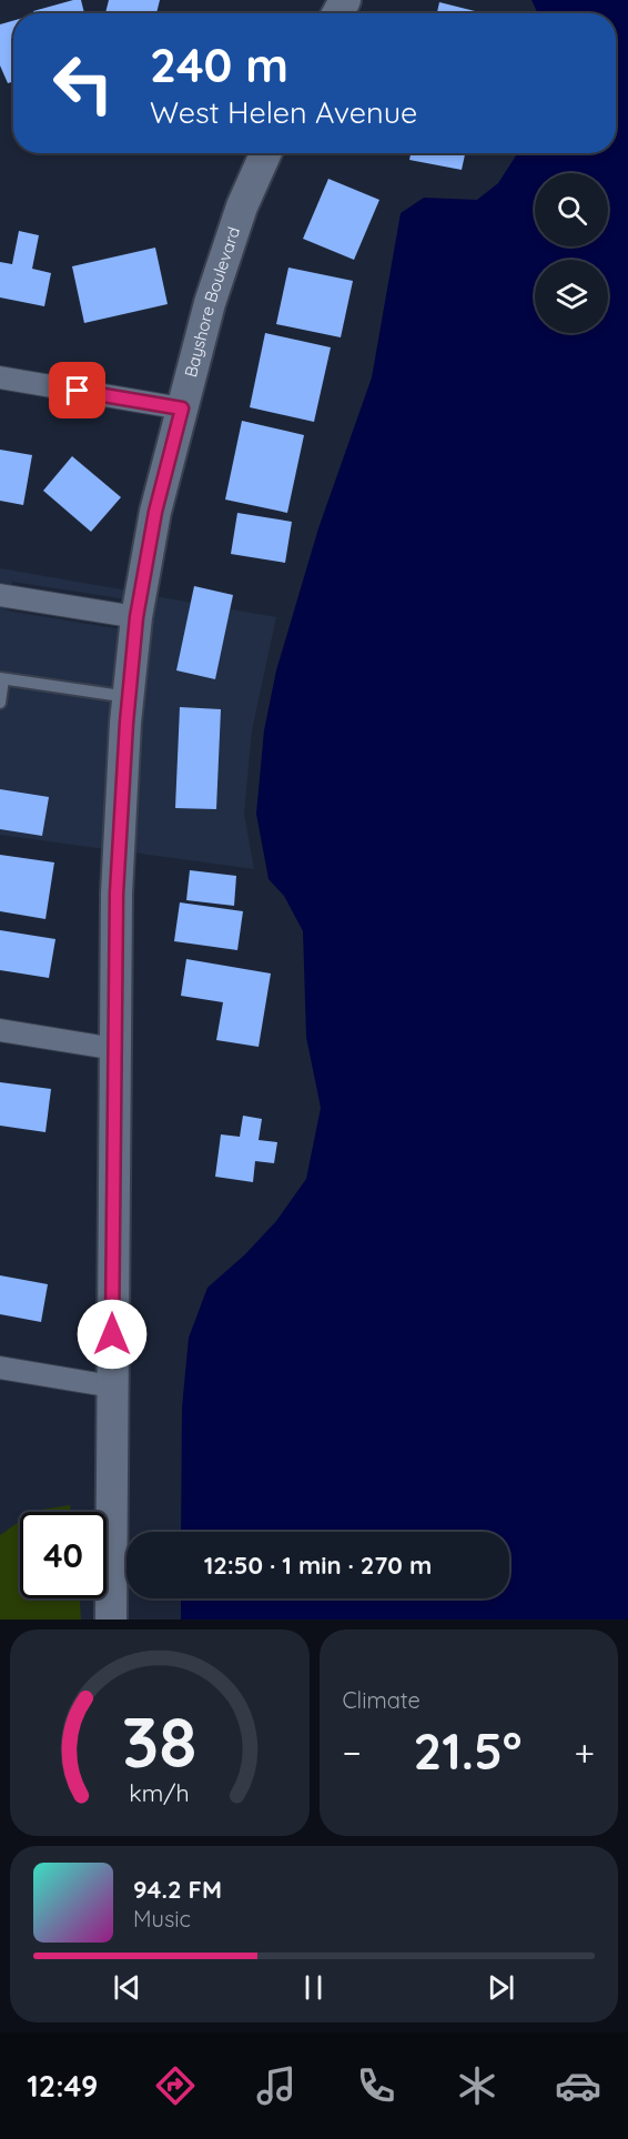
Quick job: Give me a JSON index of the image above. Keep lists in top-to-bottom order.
{
  "streets": {
    "street": ["Bayshore Boulevard"]
  },
  "page": {
    "turn": ["240 m", "West Helen Avenue"],
    "limit": "40",
    "trip": "12:50 · 1 min · 270 m",
    "tile": "Climate",
    "heat": ["−", "21.5°", "+"],
    "song": ["94.2 FM", "Music"],
    "tabs": "12:49",
    "gauge": ["38", "km/h"]
  }
}
